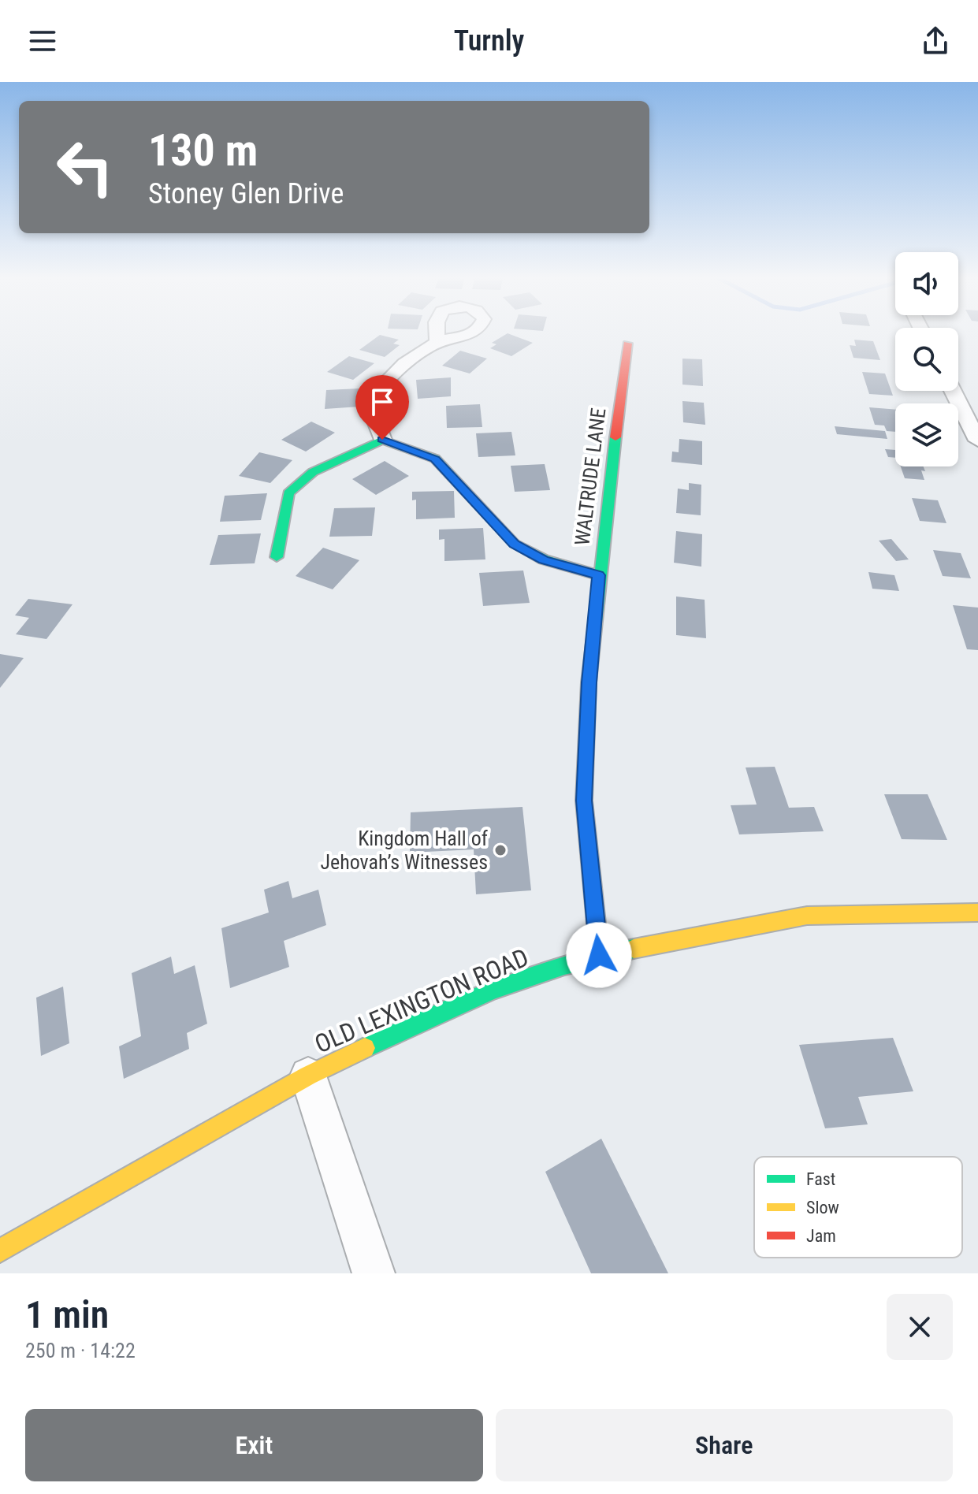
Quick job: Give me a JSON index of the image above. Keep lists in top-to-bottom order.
{
  "streets": {
    "street": ["WALTRUDE LANE", "OLD LEXINGTON ROAD"]
  },
  "crossings": [
    ["WALTRUDE LANE", "OLD LEXINGTON ROAD"]
  ],
  "places": ["Kingdom Hall of Jehovah’s Witnesses"],
  "legend": ["Fast", "Slow", "Jam"],
  "page": {
    "header": "Turnly",
    "turn": ["130 m", "Stoney Glen Drive"],
    "heading": ["1 min", "250 m · 14:22"],
    "buttons": ["Exit", "Share"]
  }
}
